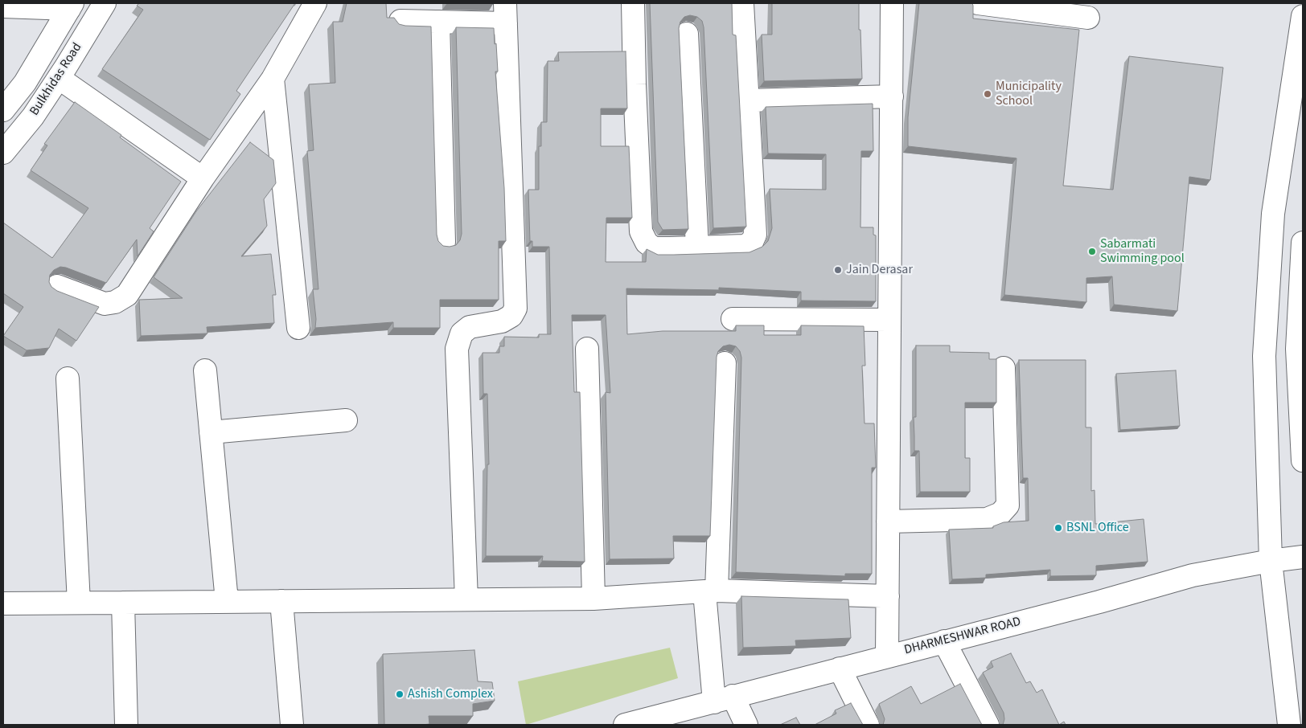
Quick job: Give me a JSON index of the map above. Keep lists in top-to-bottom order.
{
  "streets": {
    "street": ["Bulkhidas Road", "DHARMESHWAR ROAD"]
  },
  "places": [
    "Municipality School",
    "Sabarmati Swimming pool",
    "Jain Derasar",
    "BSNL Office",
    "Ashish Complex"
  ]
}
